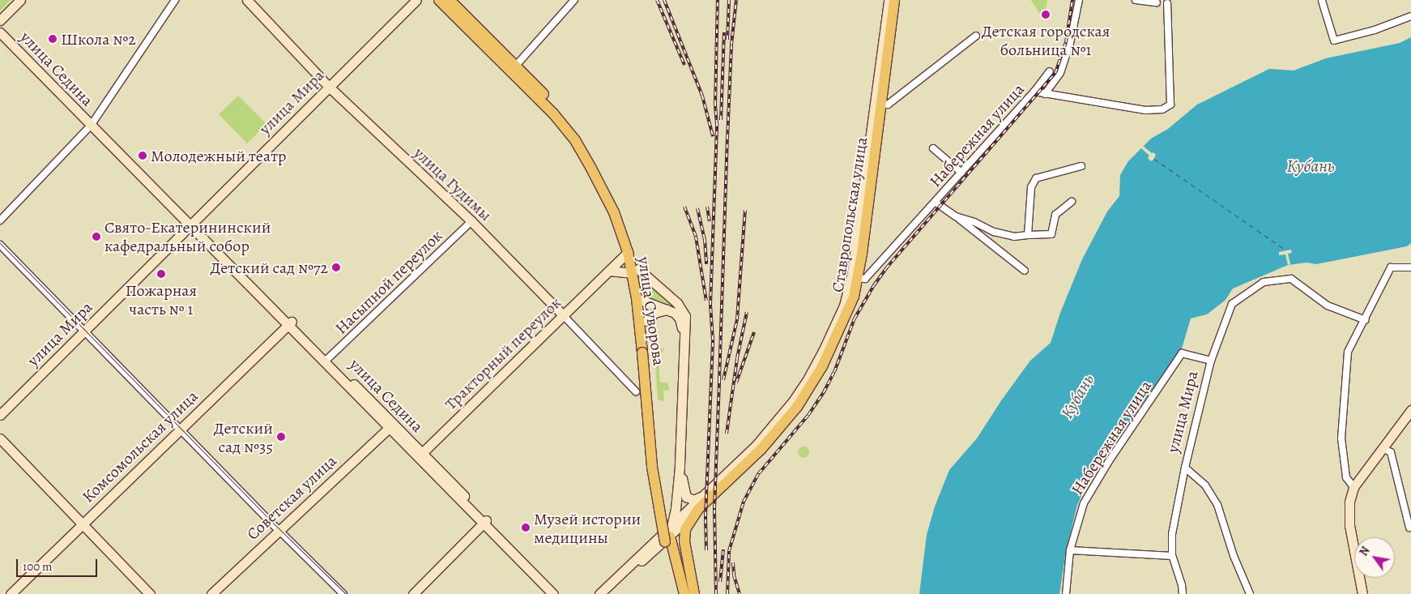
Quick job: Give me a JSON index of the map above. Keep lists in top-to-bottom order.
{
  "streets": {
    "main road": ["Ставропольская улица", "улица Суворова"],
    "street": [
      "улица Седина",
      "улица Мира",
      "Набережная улица",
      "улица Гудимы",
      "Насыпной переулок",
      "Тракторный переулок",
      "Комсомольская улица",
      "Советская улица"
    ]
  },
  "crossings": [
    ["улица Седина", "улица Мира"],
    ["улица Седина", "Насыпной переулок"],
    ["улица Седина", "Тракторный переулок"],
    ["улица Седина", "Комсомольская улица"],
    ["улица Седина", "Советская улица"],
    ["улица Мира", "Набережная улица"],
    ["улица Мира", "улица Гудимы"],
    ["Набережная улица", "Ставропольская улица"],
    ["улица Гудимы", "Насыпной переулок"],
    ["улица Гудимы", "Тракторный переулок"],
    ["улица Суворова", "Тракторный переулок"]
  ],
  "water": ["Кубань"],
  "places": [
    "Детская городская больница №1",
    "Школа №2",
    "Молодежный театр",
    "Свято-Екатерининский кафедральный собор",
    "Детский сад №72",
    "Пожарная часть № 1",
    "Детский сад №35",
    "Музей истории медицины"
  ],
  "scale_bar": "100 m",
  "north": "top left"
}
